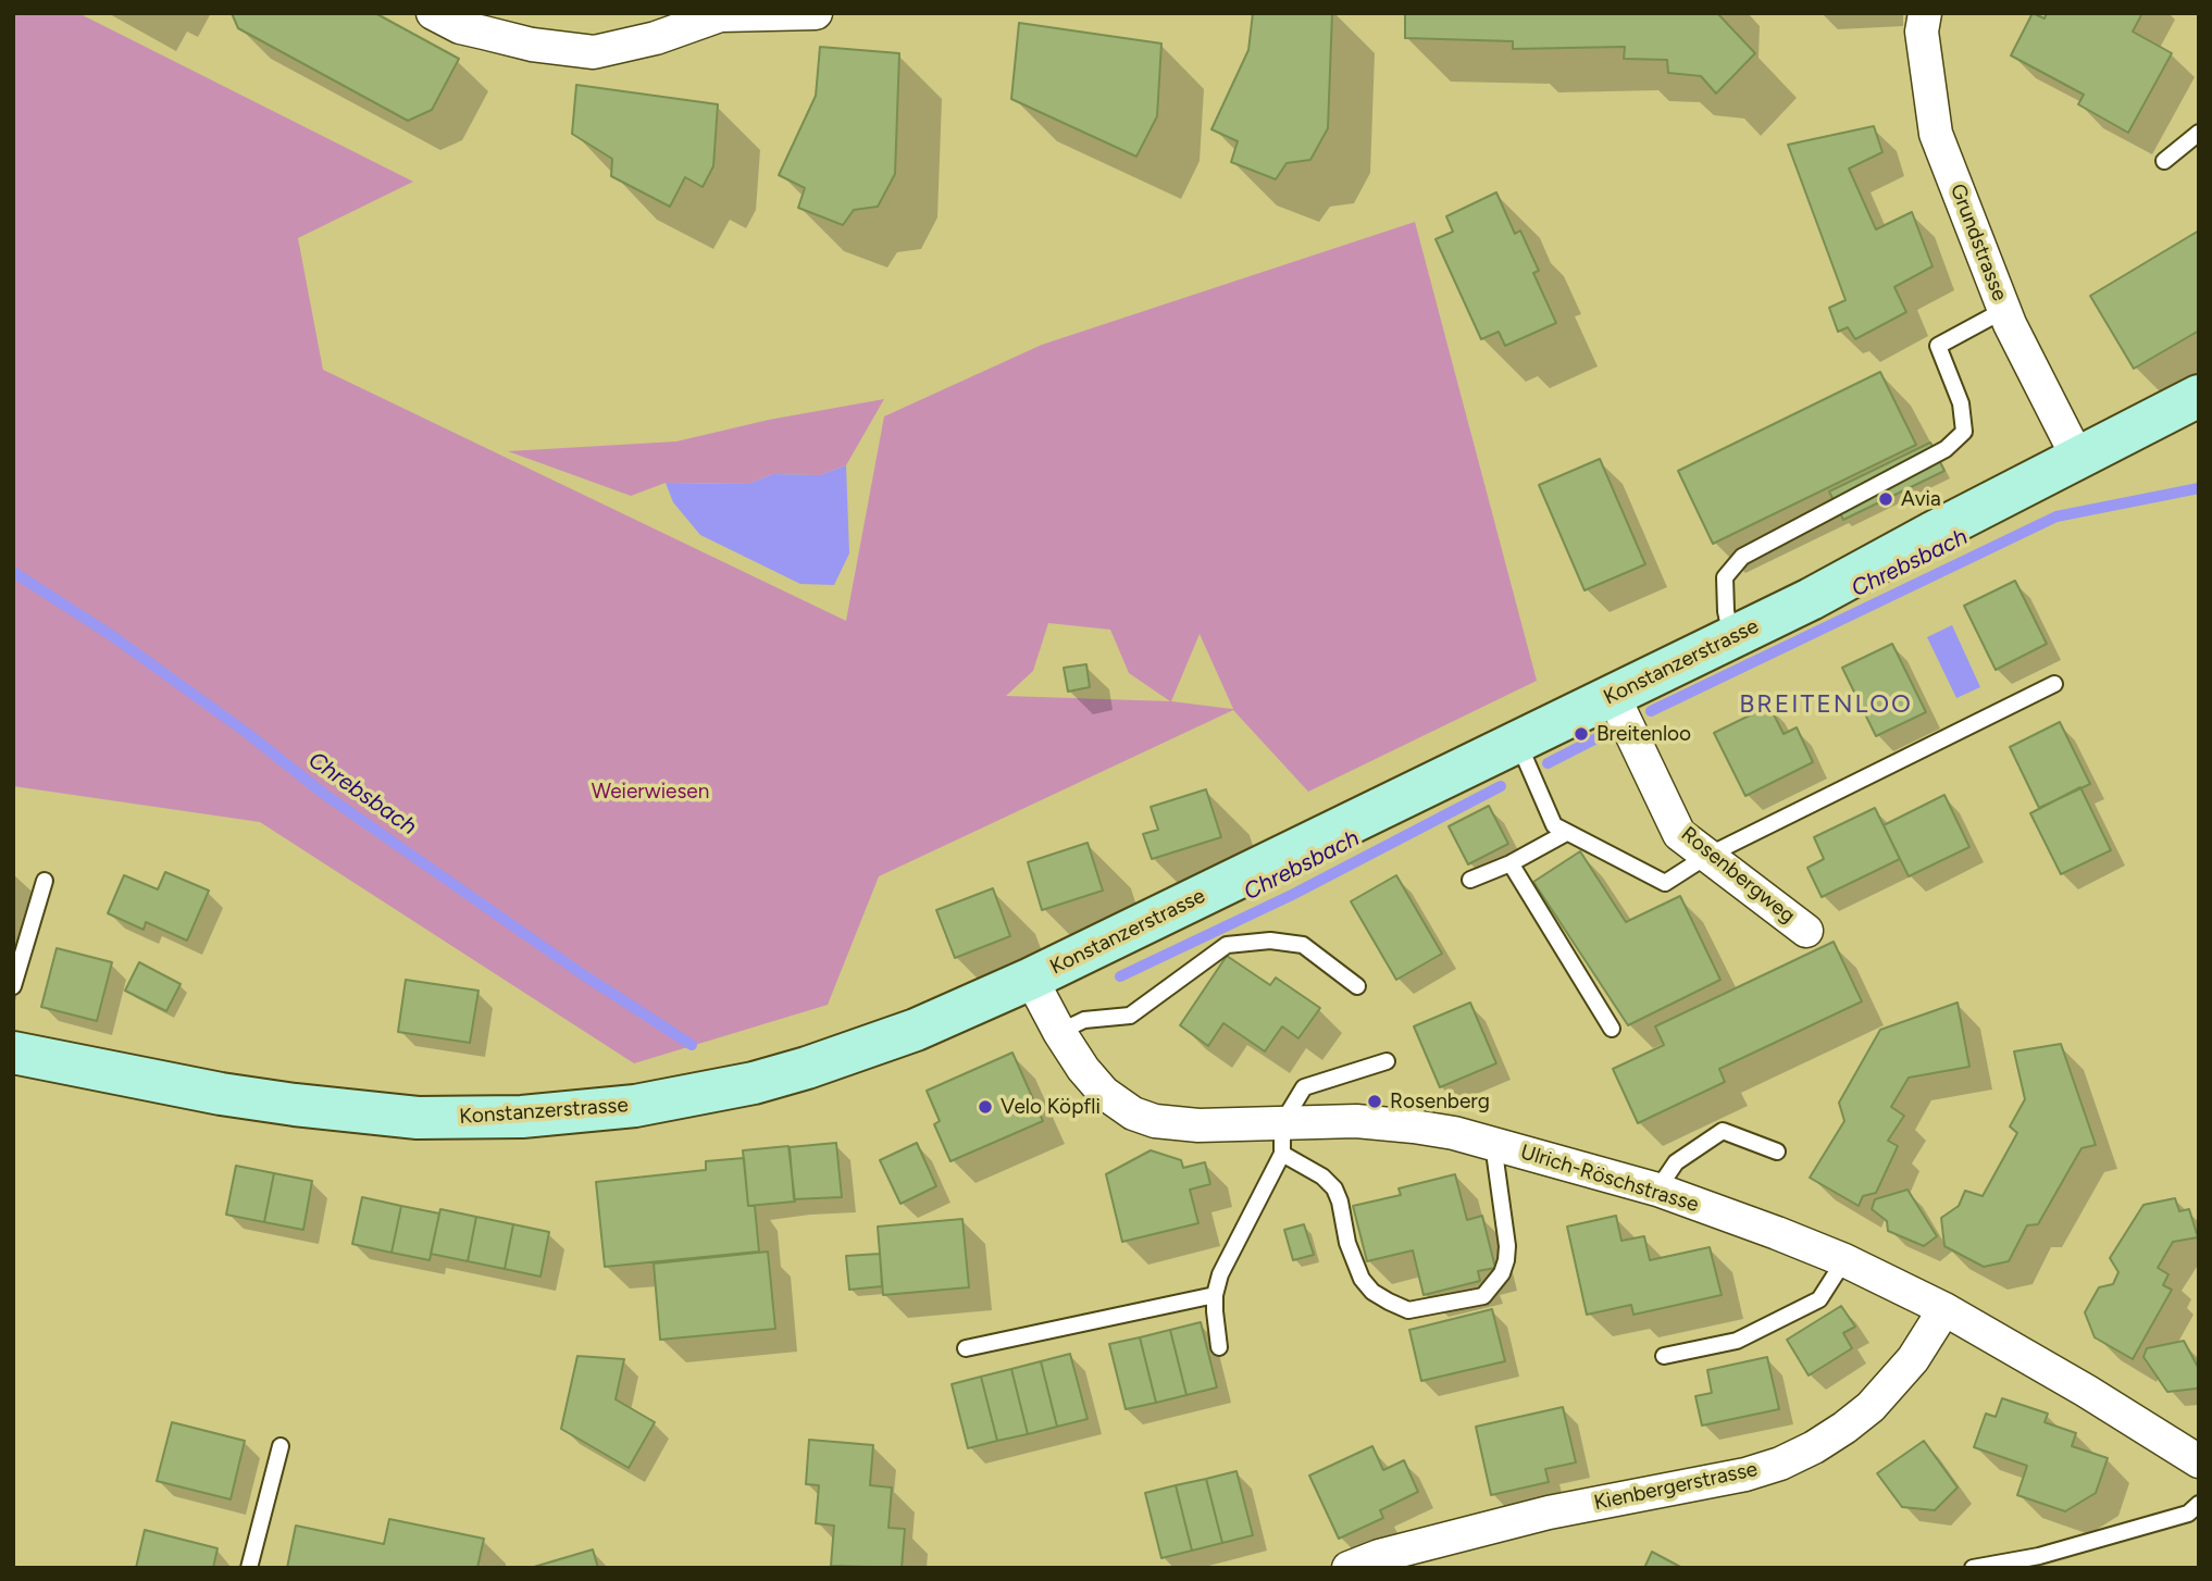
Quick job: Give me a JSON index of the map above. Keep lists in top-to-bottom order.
{
  "streets": {
    "main road": ["Konstanzerstrasse"],
    "street": [
      "Grundstrasse",
      "Rosenbergweg",
      "Ulrich-Röschstrasse",
      "Kienbergerstrasse"
    ]
  },
  "crossings": [
    ["Grundstrasse", "Konstanzerstrasse"],
    ["Konstanzerstrasse", "Rosenbergweg"],
    ["Konstanzerstrasse", "Ulrich-Röschstrasse"],
    ["Ulrich-Röschstrasse", "Kienbergerstrasse"]
  ],
  "districts": ["BREITENLOO"],
  "water": ["Chrebsbach"],
  "parks": ["Weierwiesen"],
  "places": [
    "Avia",
    "Breitenloo",
    "Rosenberg",
    "Velo Köpfli"
  ]
}
